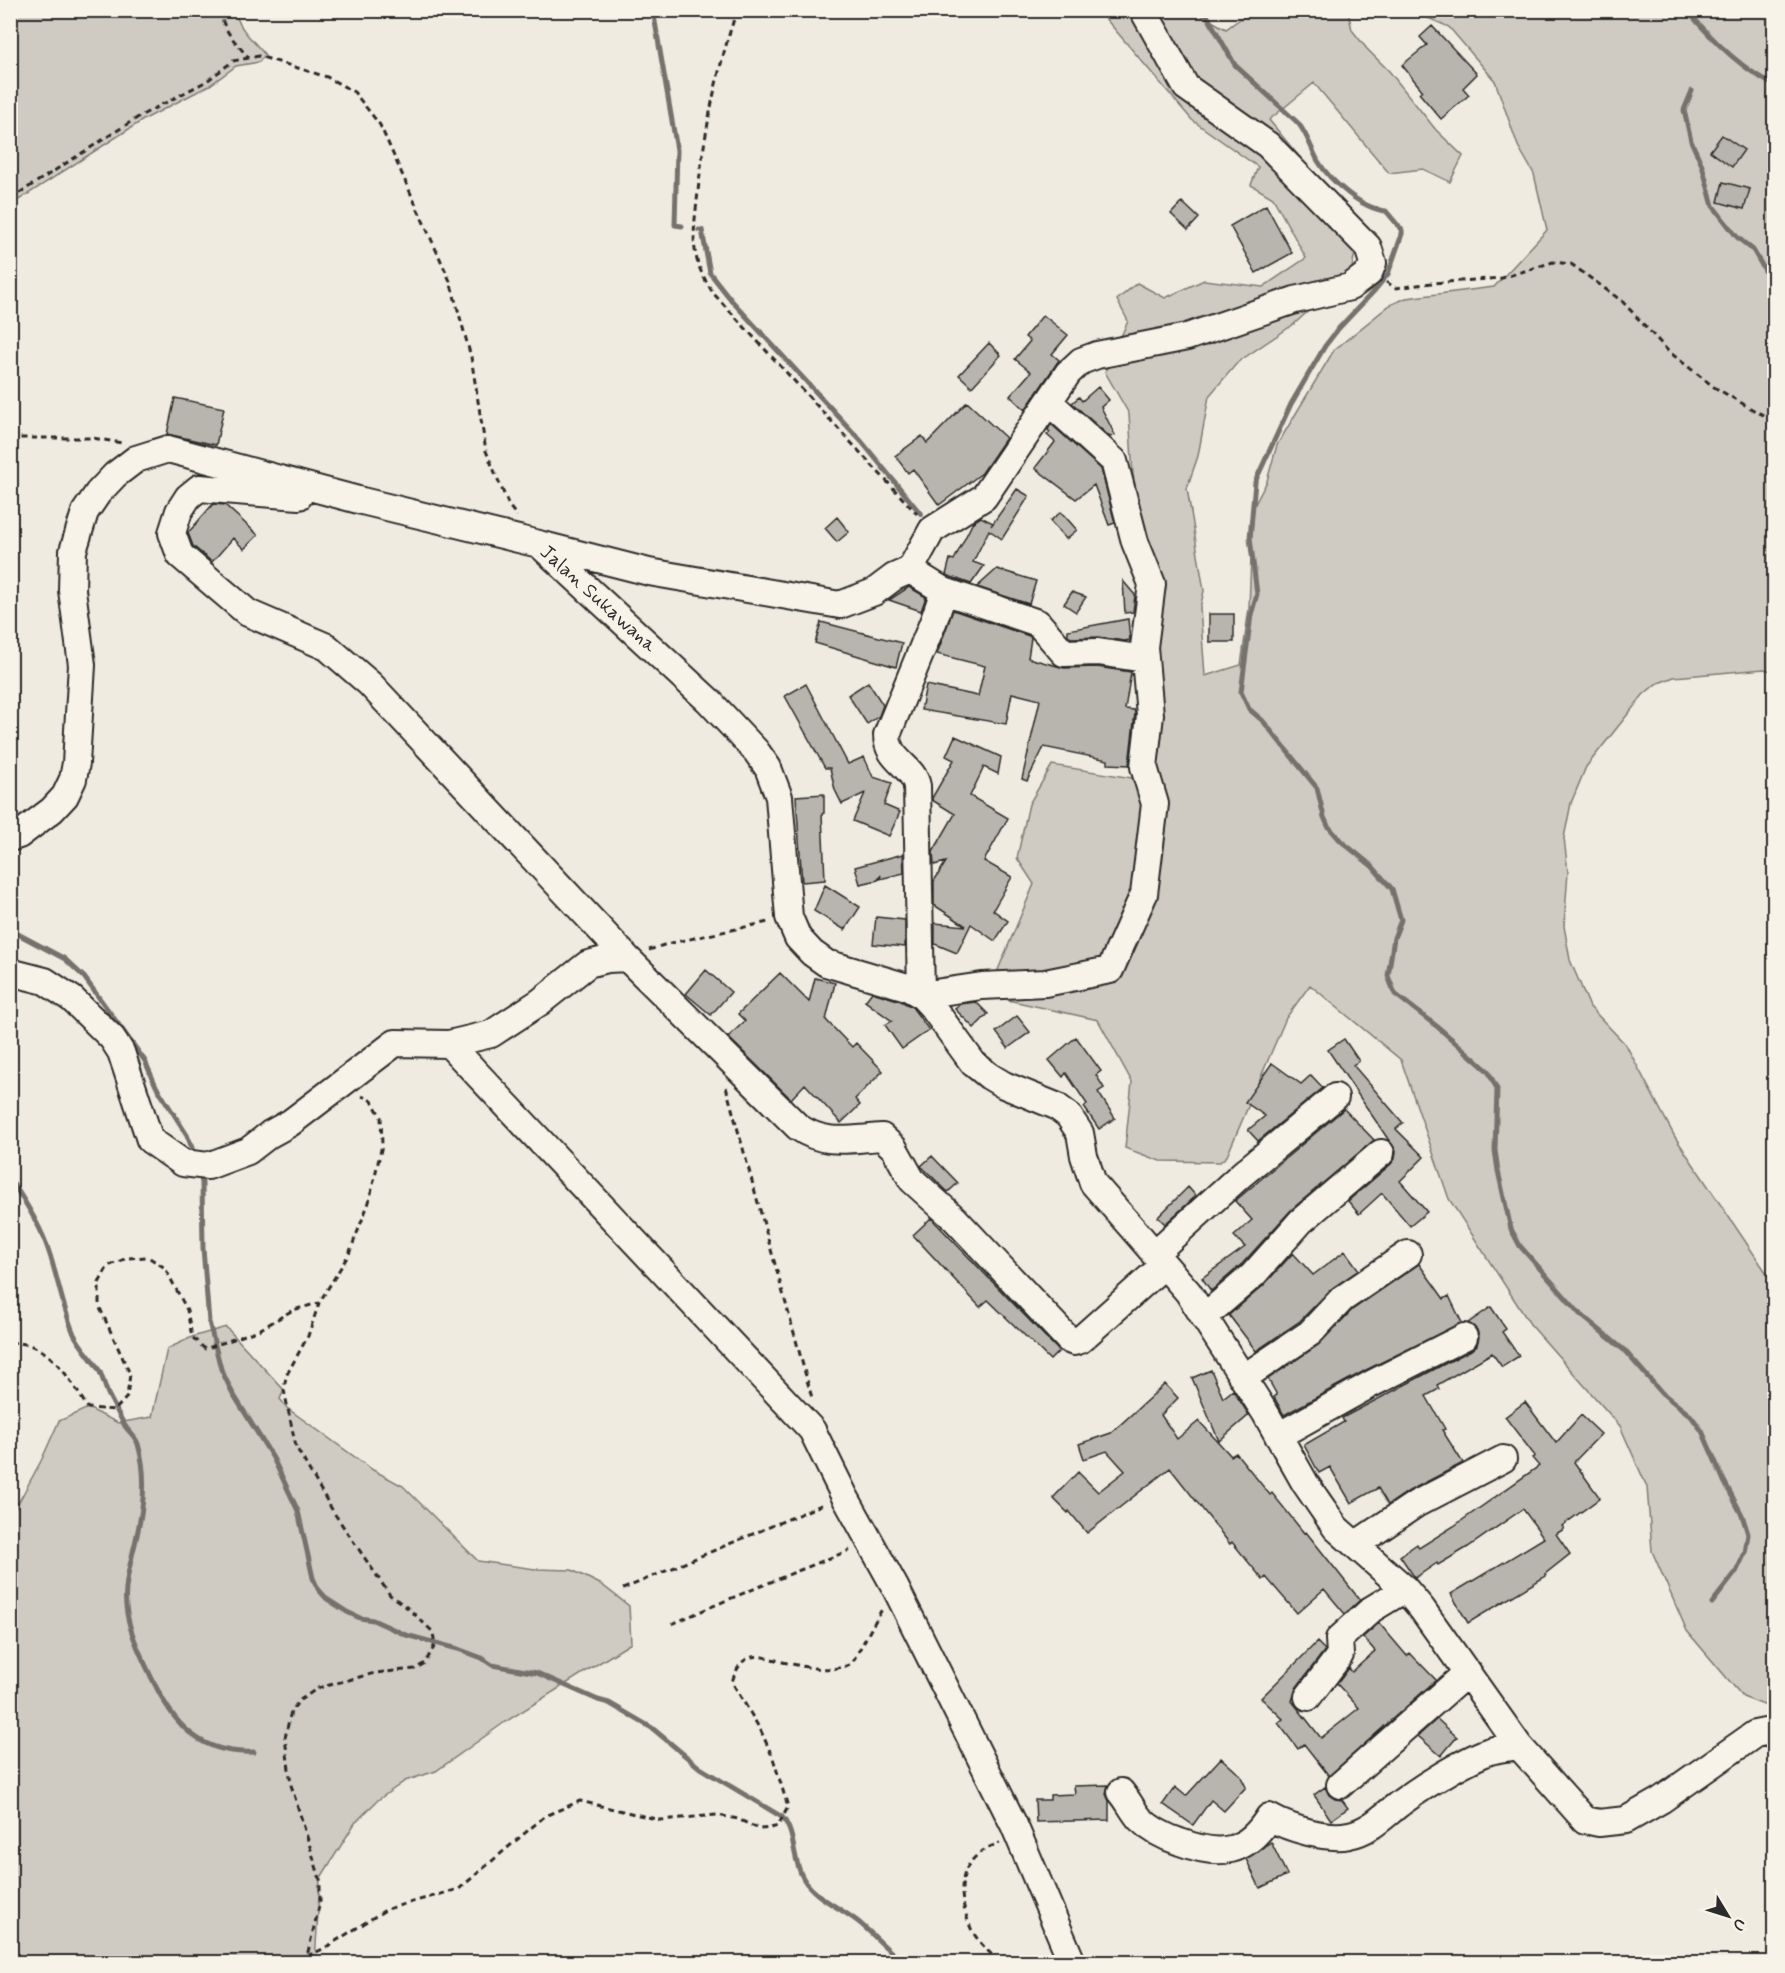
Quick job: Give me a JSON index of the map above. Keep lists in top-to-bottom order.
{
  "streets": {
    "street": ["Jalan Sukawana"]
  },
  "north": "bottom right"
}
